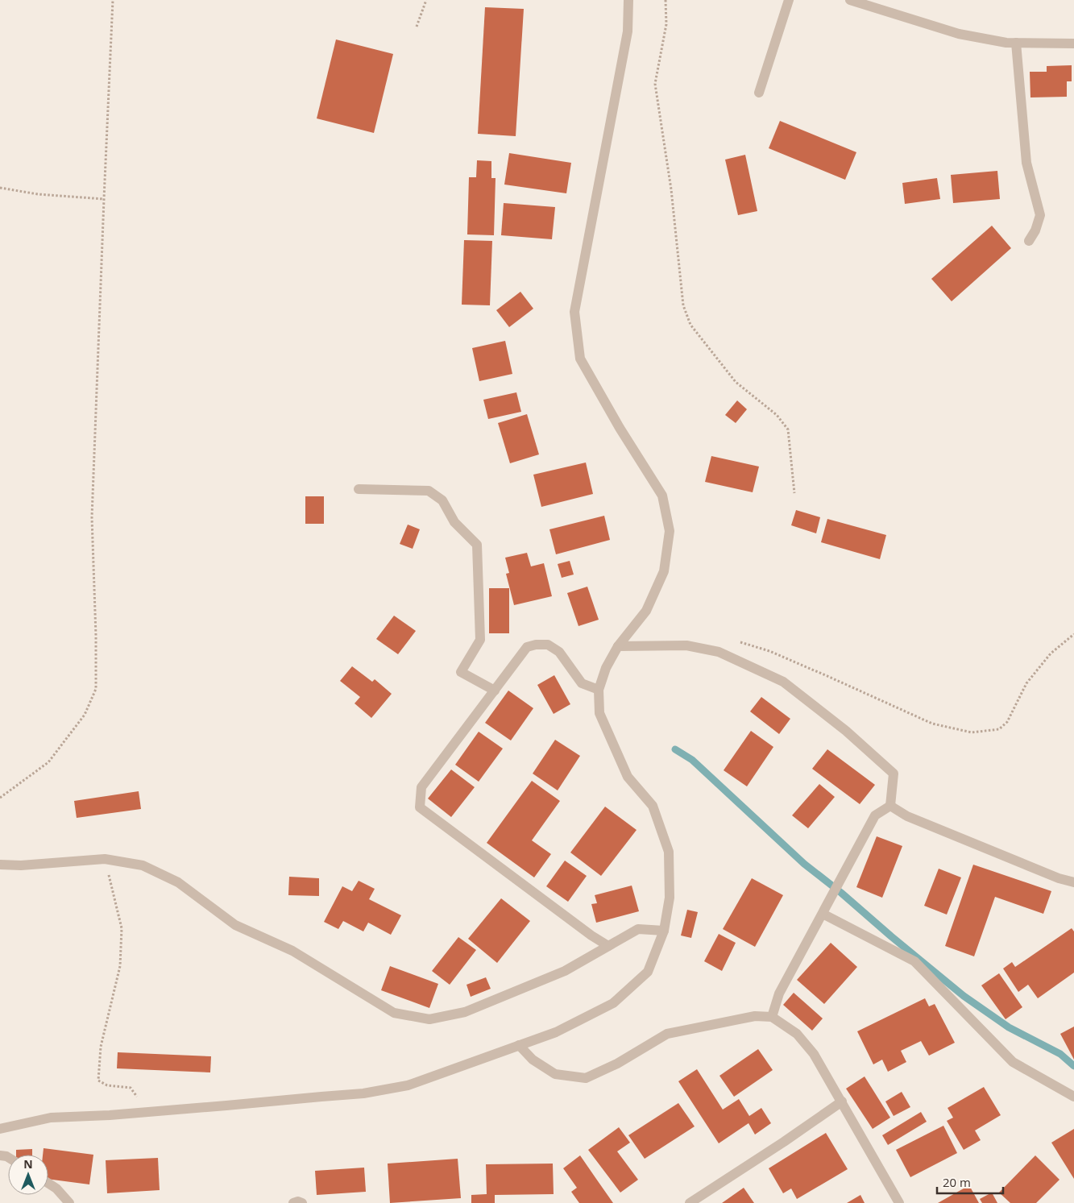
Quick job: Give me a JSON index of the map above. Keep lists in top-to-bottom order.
{
  "scale_bar": "20 m",
  "north": "top"
}
